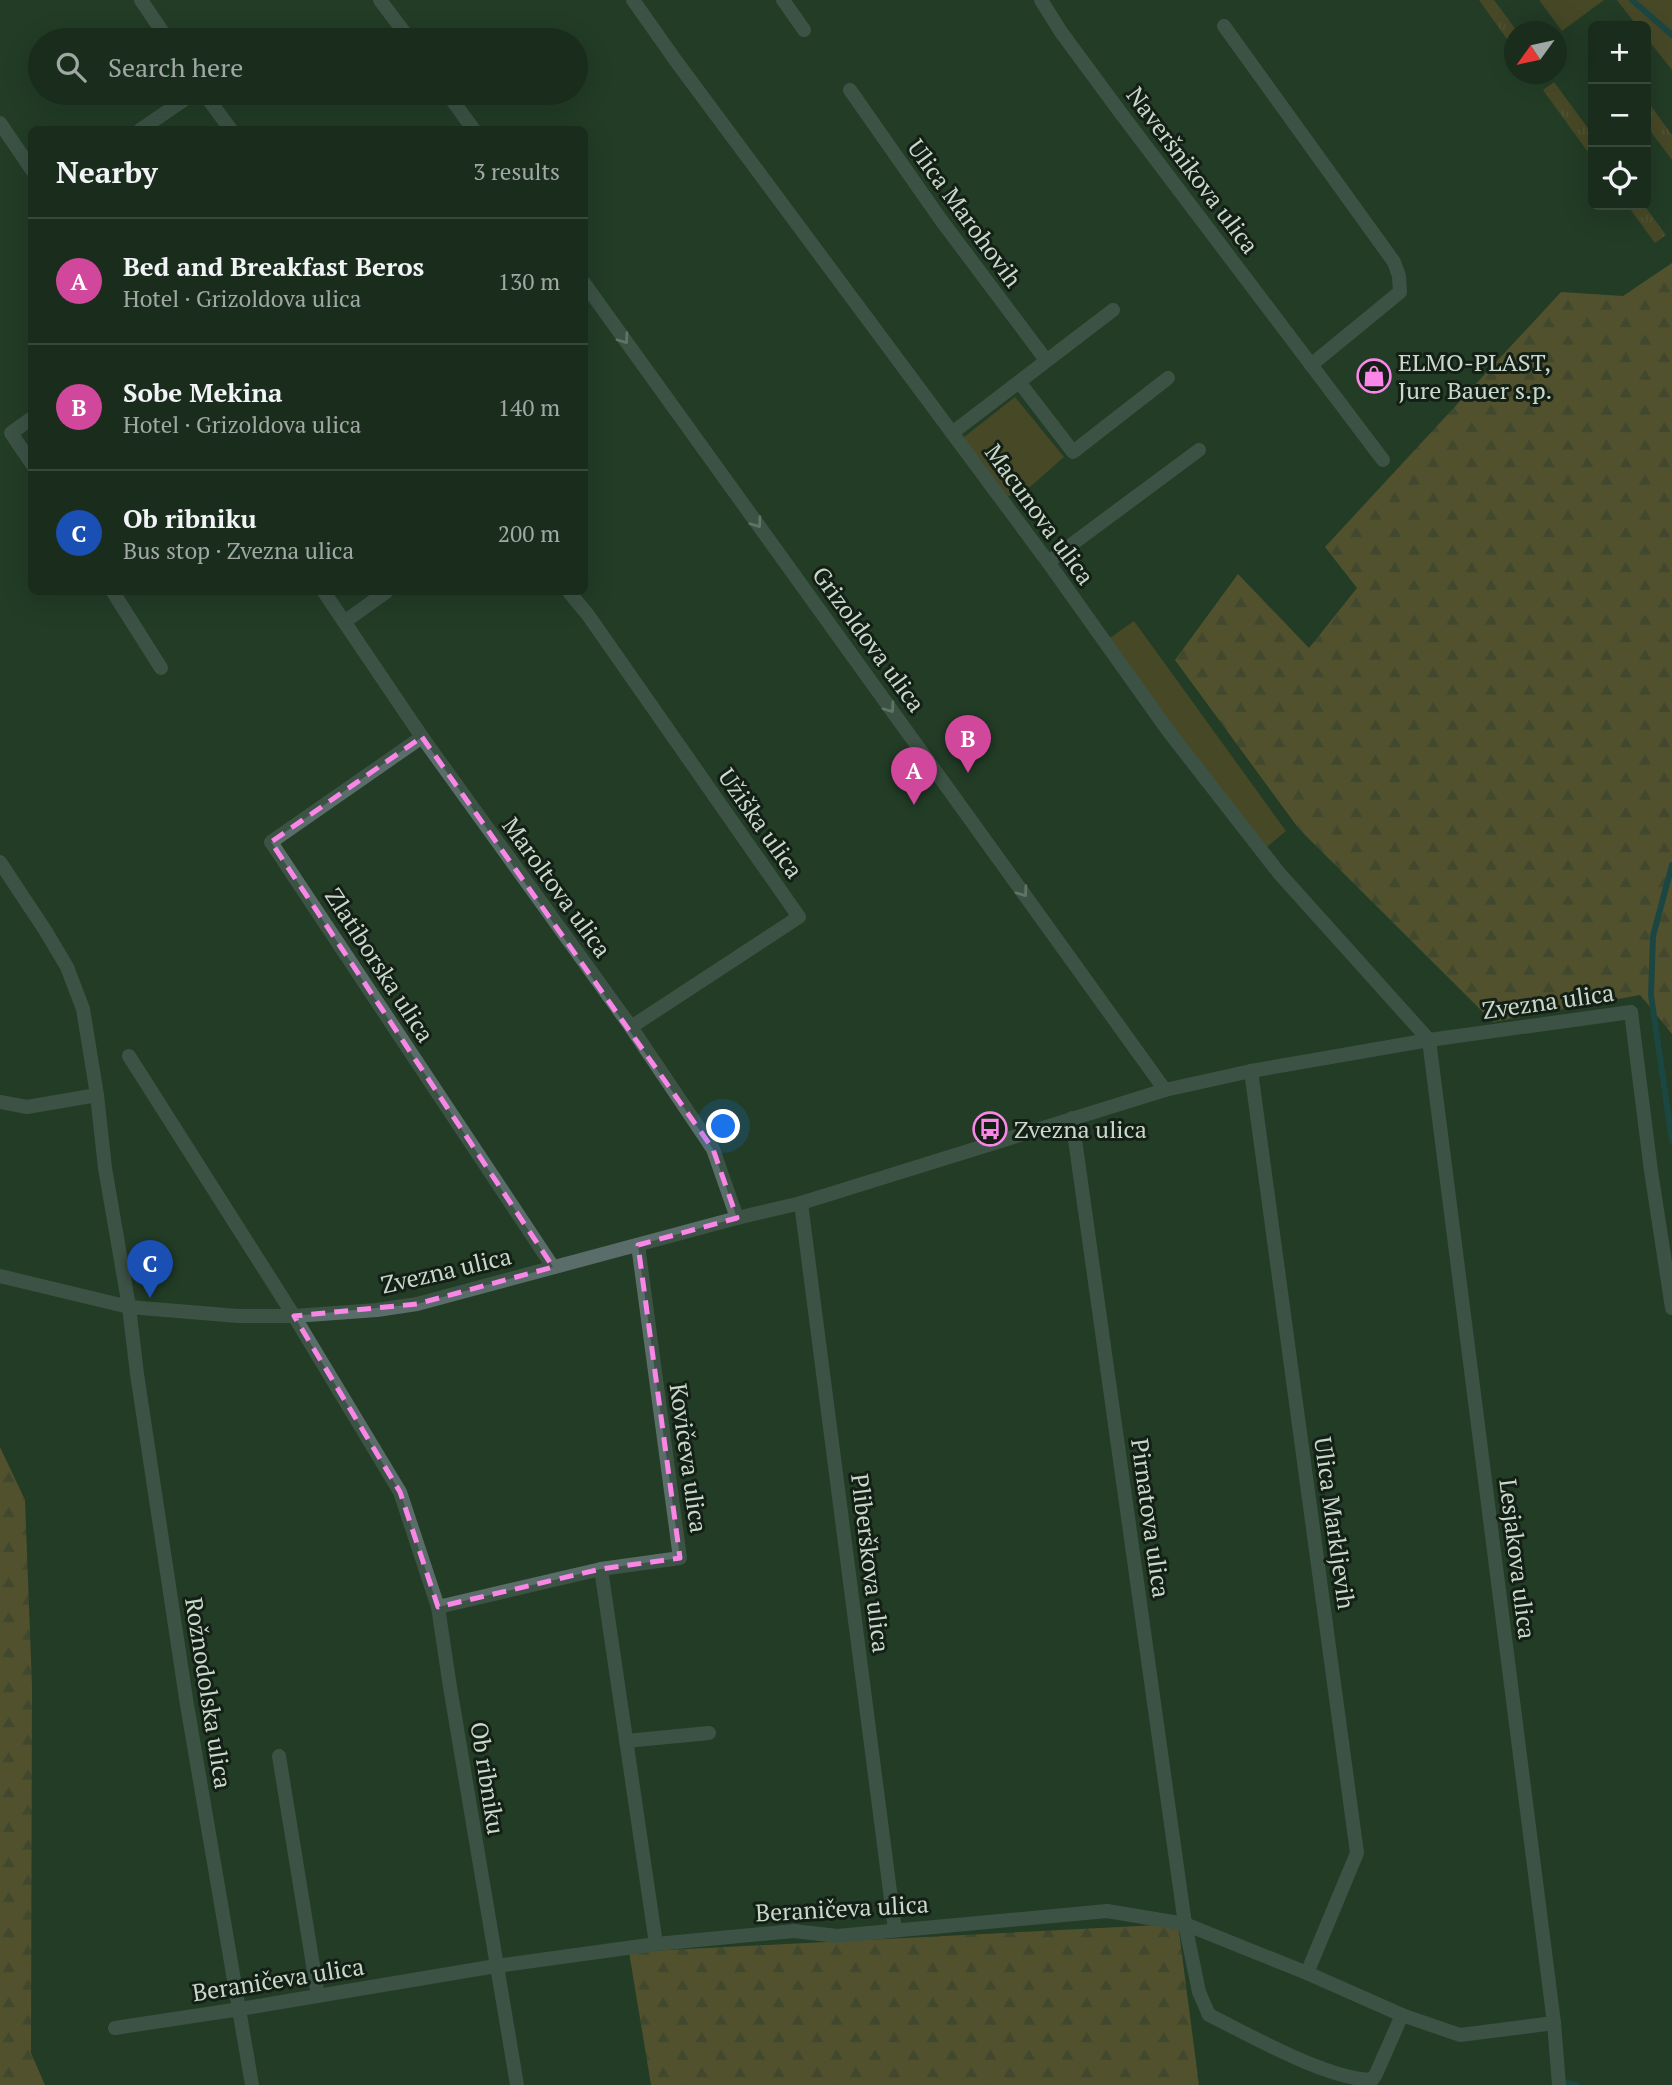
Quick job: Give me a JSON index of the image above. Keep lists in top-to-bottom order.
{
  "streets": {
    "street": [
      "Naveršnikova ulica",
      "Ulica Marohovih",
      "Macunova ulica",
      "Grizoldova ulica",
      "Užiška ulica",
      "Maroltova ulica",
      "Zlatiborska ulica",
      "Zvezna ulica",
      "Kovičeva ulica",
      "Pirnatova ulica",
      "Ulica Markljevih",
      "Lesjakova ulica",
      "Pliberškova ulica",
      "Rožnodolska ulica",
      "Ob ribniku",
      "Beraničeva ulica"
    ]
  },
  "crossings": [
    ["Macunova ulica", "Zvezna ulica"],
    ["Macunova ulica", "Lesjakova ulica"],
    ["Grizoldova ulica", "Zvezna ulica"],
    ["Užiška ulica", "Maroltova ulica"],
    ["Maroltova ulica", "Zlatiborska ulica"],
    ["Maroltova ulica", "Zvezna ulica"],
    ["Zlatiborska ulica", "Zvezna ulica"],
    ["Zvezna ulica", "Kovičeva ulica"],
    ["Zvezna ulica", "Pirnatova ulica"],
    ["Zvezna ulica", "Ulica Markljevih"],
    ["Zvezna ulica", "Lesjakova ulica"],
    ["Zvezna ulica", "Pliberškova ulica"],
    ["Zvezna ulica", "Rožnodolska ulica"],
    ["Zvezna ulica", "Ob ribniku"],
    ["Kovičeva ulica", "Ob ribniku"],
    ["Pirnatova ulica", "Beraničeva ulica"],
    ["Ulica Markljevih", "Beraničeva ulica"],
    ["Lesjakova ulica", "Beraničeva ulica"],
    ["Pliberškova ulica", "Beraničeva ulica"],
    ["Rožnodolska ulica", "Beraničeva ulica"],
    ["Ob ribniku", "Beraničeva ulica"]
  ],
  "one_way": ["Grizoldova ulica"],
  "places": {
    "shop": ["ELMO-PLAST, Jure Bauer s.p."],
    "bus stop": ["Zvezna ulica"]
  },
  "north": "bottom left",
  "page": {
    "map_buttons": ["+", "−"],
    "search": "Search here",
    "heading": ["Nearby", "3 results"],
    "list": [
      {
        "mark": "A",
        "name": "Bed and Breakfast Beros",
        "note": "Hotel · Grizoldova ulica",
        "value": "130 m"
      },
      {
        "mark": "B",
        "name": "Sobe Mekina",
        "note": "Hotel · Grizoldova ulica",
        "value": "140 m"
      },
      {
        "mark": "C",
        "name": "Ob ribniku",
        "note": "Bus stop · Zvezna ulica",
        "value": "200 m"
      }
    ],
    "pins": ["B", "A", "C"]
  }
}
